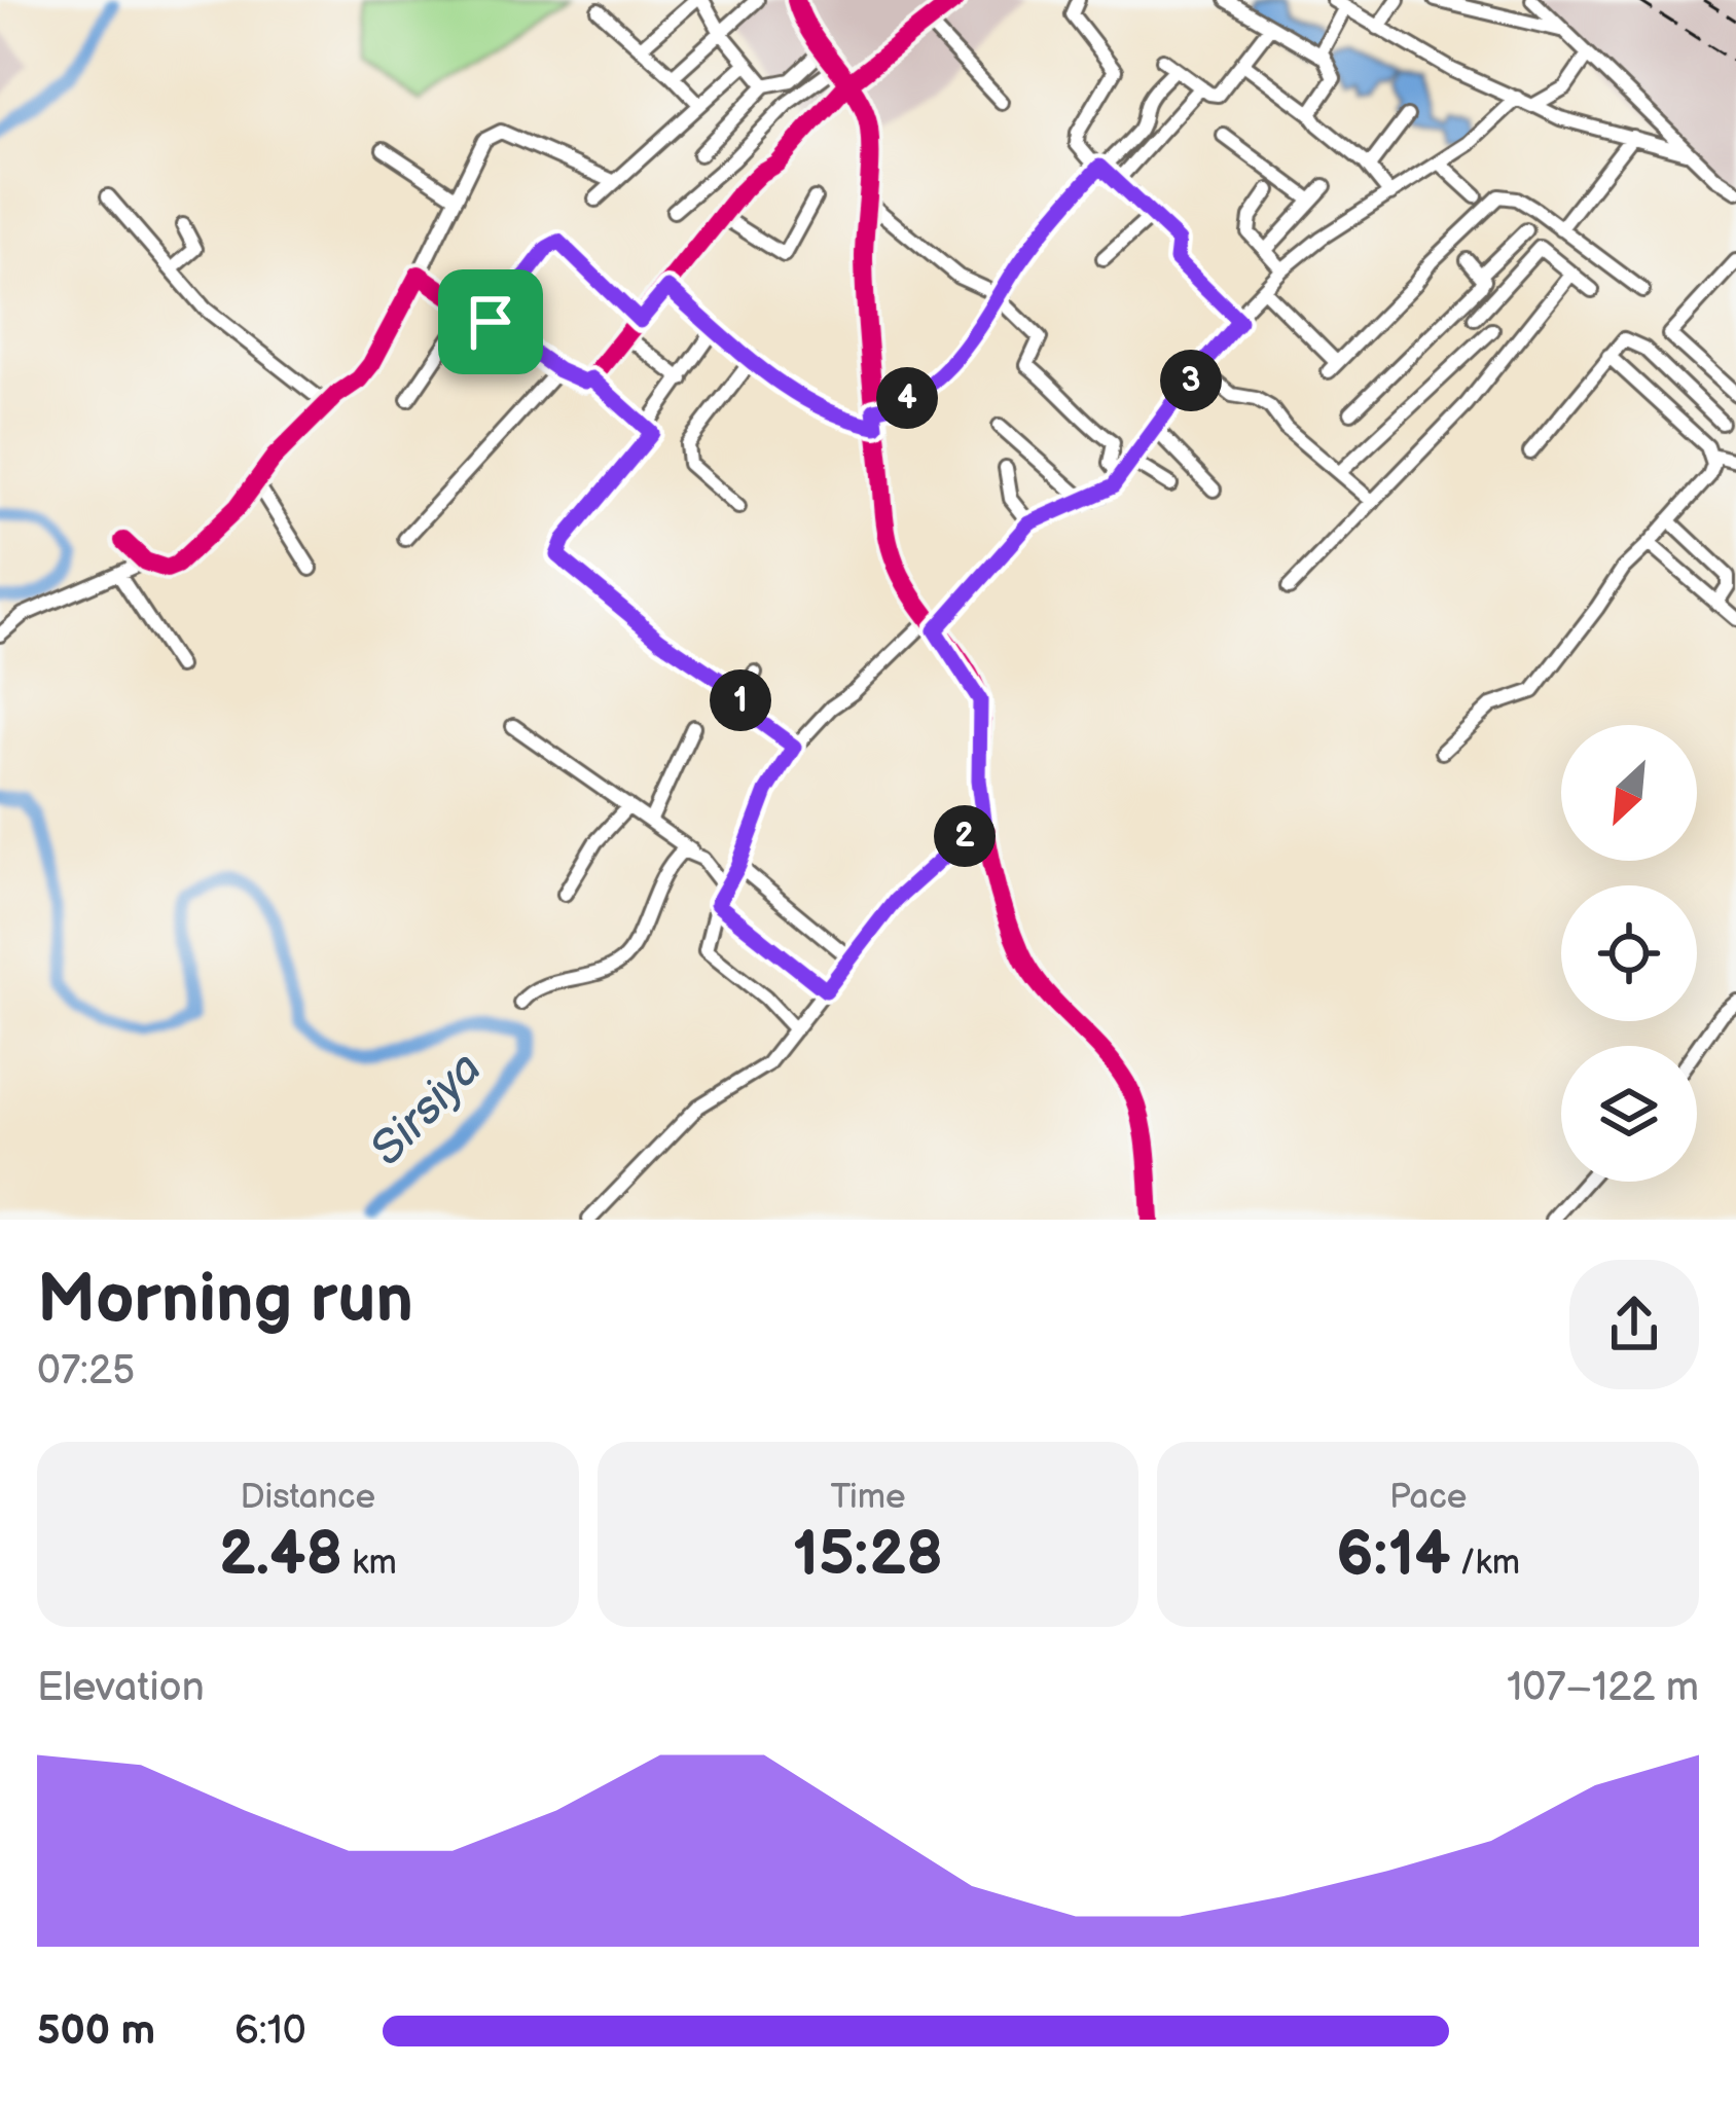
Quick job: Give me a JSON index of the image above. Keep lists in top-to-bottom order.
{
  "water": ["Sirsiya"],
  "north": "bottom left",
  "page": {
    "pins": [
      "3",
      "4",
      "1",
      "2"
    ],
    "heading": ["Morning run", "07:25"],
    "stats": [
      ["Distance", "2.48 km"],
      ["Time", "15:28"],
      ["Pace", "6:14 /km"]
    ],
    "chart": ["Elevation", "107–122 m"],
    "list": [
      {
        "name": "500 m",
        "note": "6:10"
      }
    ]
  }
}
